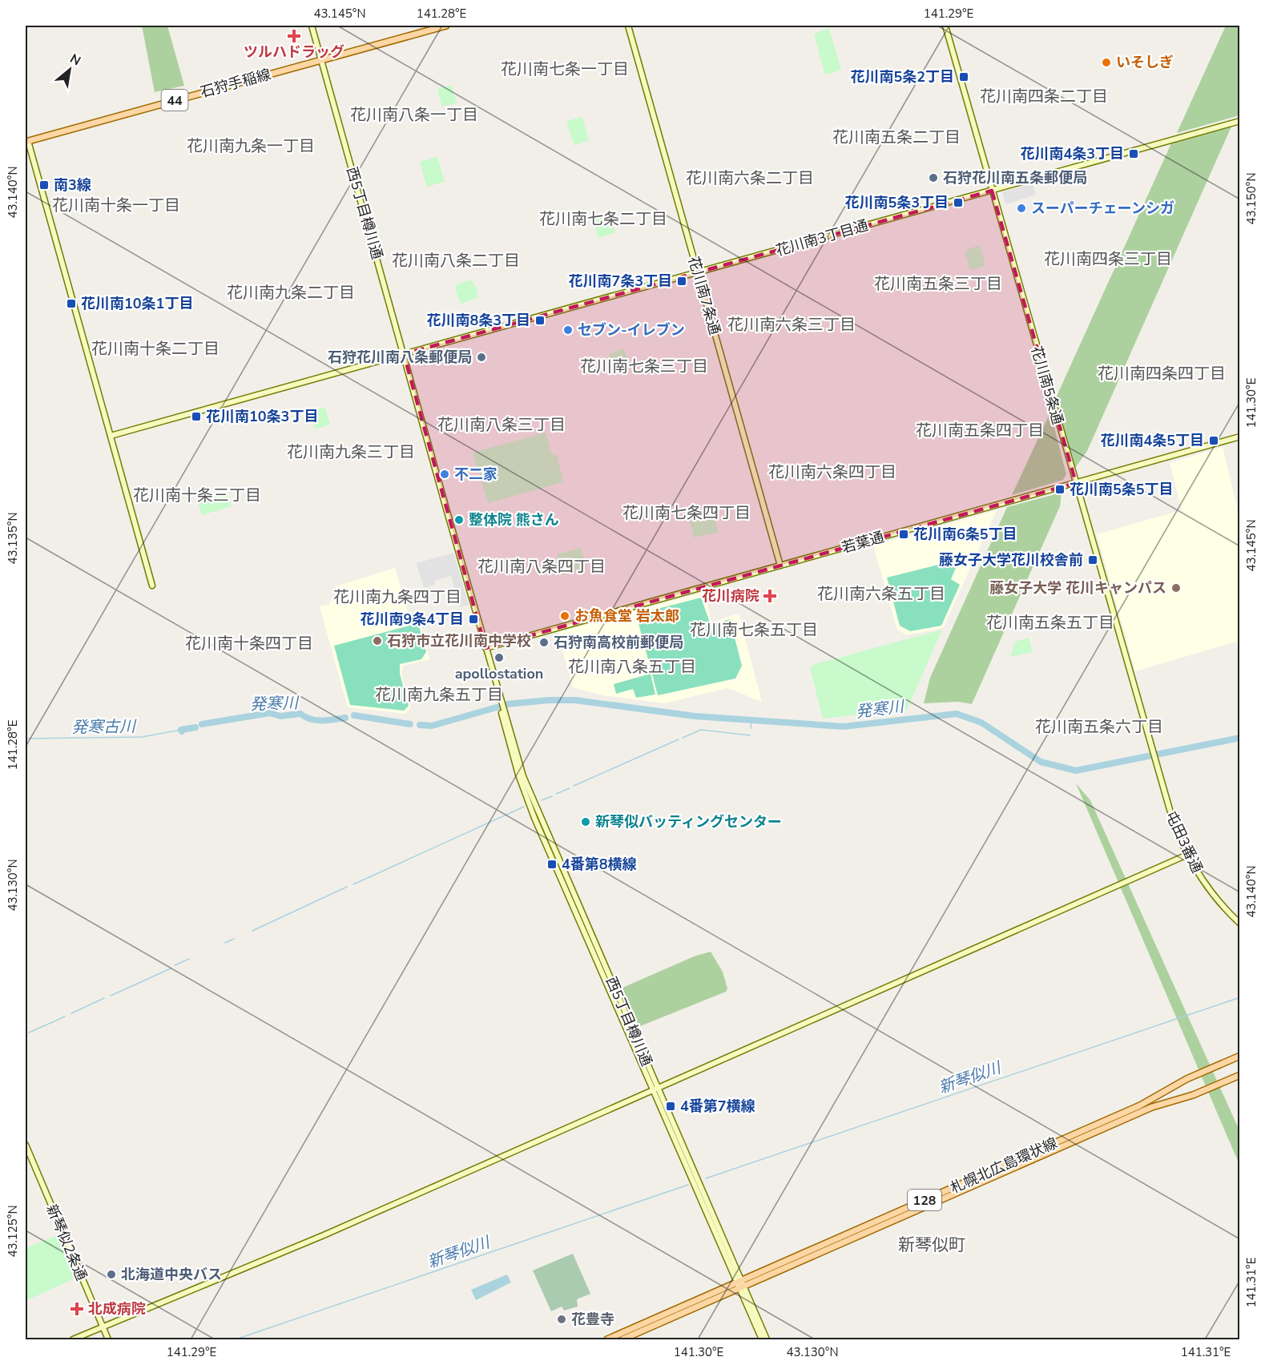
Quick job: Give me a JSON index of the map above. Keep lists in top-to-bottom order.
{
  "streets": {
    "main road": [
      "石狩手稲線",
      "44",
      "札幌北広島環状線",
      "128"
    ],
    "street": [
      "西5丁目樽川通",
      "花川南3丁目通",
      "花川南7条通",
      "花川南5条通",
      "若葉通",
      "屯田3番通",
      "新琴似2条通"
    ]
  },
  "crossings": [
    ["石狩手稲線", "西5丁目樽川通"],
    ["西5丁目樽川通", "花川南3丁目通"],
    ["西5丁目樽川通", "若葉通"],
    ["西5丁目樽川通", "札幌北広島環状線"],
    ["花川南3丁目通", "花川南7条通"],
    ["花川南3丁目通", "花川南5条通"],
    ["花川南7条通", "若葉通"],
    ["花川南5条通", "若葉通"],
    ["花川南5条通", "屯田3番通"]
  ],
  "districts": [
    "花川南七条一丁目",
    "花川南四条二丁目",
    "花川南八条一丁目",
    "花川南五条二丁目",
    "花川南九条一丁目",
    "花川南六条二丁目",
    "花川南十条一丁目",
    "花川南七条二丁目",
    "花川南四条三丁目",
    "花川南八条二丁目",
    "花川南五条三丁目",
    "花川南九条二丁目",
    "花川南六条三丁目",
    "花川南十条二丁目",
    "花川南七条三丁目",
    "花川南四条四丁目",
    "花川南八条三丁目",
    "花川南五条四丁目",
    "花川南九条三丁目",
    "花川南六条四丁目",
    "花川南十条三丁目",
    "花川南七条四丁目",
    "花川南八条四丁目",
    "花川南六条五丁目",
    "花川南九条四丁目",
    "花川南五条五丁目",
    "花川南七条五丁目",
    "花川南十条四丁目",
    "花川南八条五丁目",
    "花川南九条五丁目",
    "花川南五条六丁目",
    "新琴似町"
  ],
  "water": ["発寒川", "発寒古川", "新琴似川"],
  "places": {
    "health": ["ツルハドラッグ", "花川病院", "北成病院"],
    "other": [
      "いそしぎ",
      "石狩花川南五条郵便局",
      "スーパーチェーンシガ",
      "セブン-イレブン",
      "石狩花川南八条郵便局",
      "不二家",
      "整体院 熊さん",
      "藤女子大学 花川キャンパス",
      "お魚食堂 岩太郎",
      "石狩市立花川南中学校",
      "石狩南高校前郵便局",
      "apollostation",
      "新琴似バッティングセンター",
      "北海道中央バス",
      "花豊寺"
    ],
    "transit": [
      "花川南5条2丁目",
      "花川南4条3丁目",
      "南3線",
      "花川南5条3丁目",
      "花川南7条3丁目",
      "花川南10条1丁目",
      "花川南8条3丁目",
      "花川南10条3丁目",
      "花川南4条5丁目",
      "花川南5条5丁目",
      "花川南6条5丁目",
      "藤女子大学花川校舎前",
      "花川南9条4丁目",
      "4番第8横線",
      "4番第7横線"
    ]
  },
  "north": "top right",
  "coordinates": [
    "43.145°N",
    "141.28°E",
    "141.29°E",
    "43.140°N",
    "43.150°N",
    "141.30°E",
    "43.135°N",
    "43.130°N",
    "43.125°N",
    "141.31°E"
  ]
}
